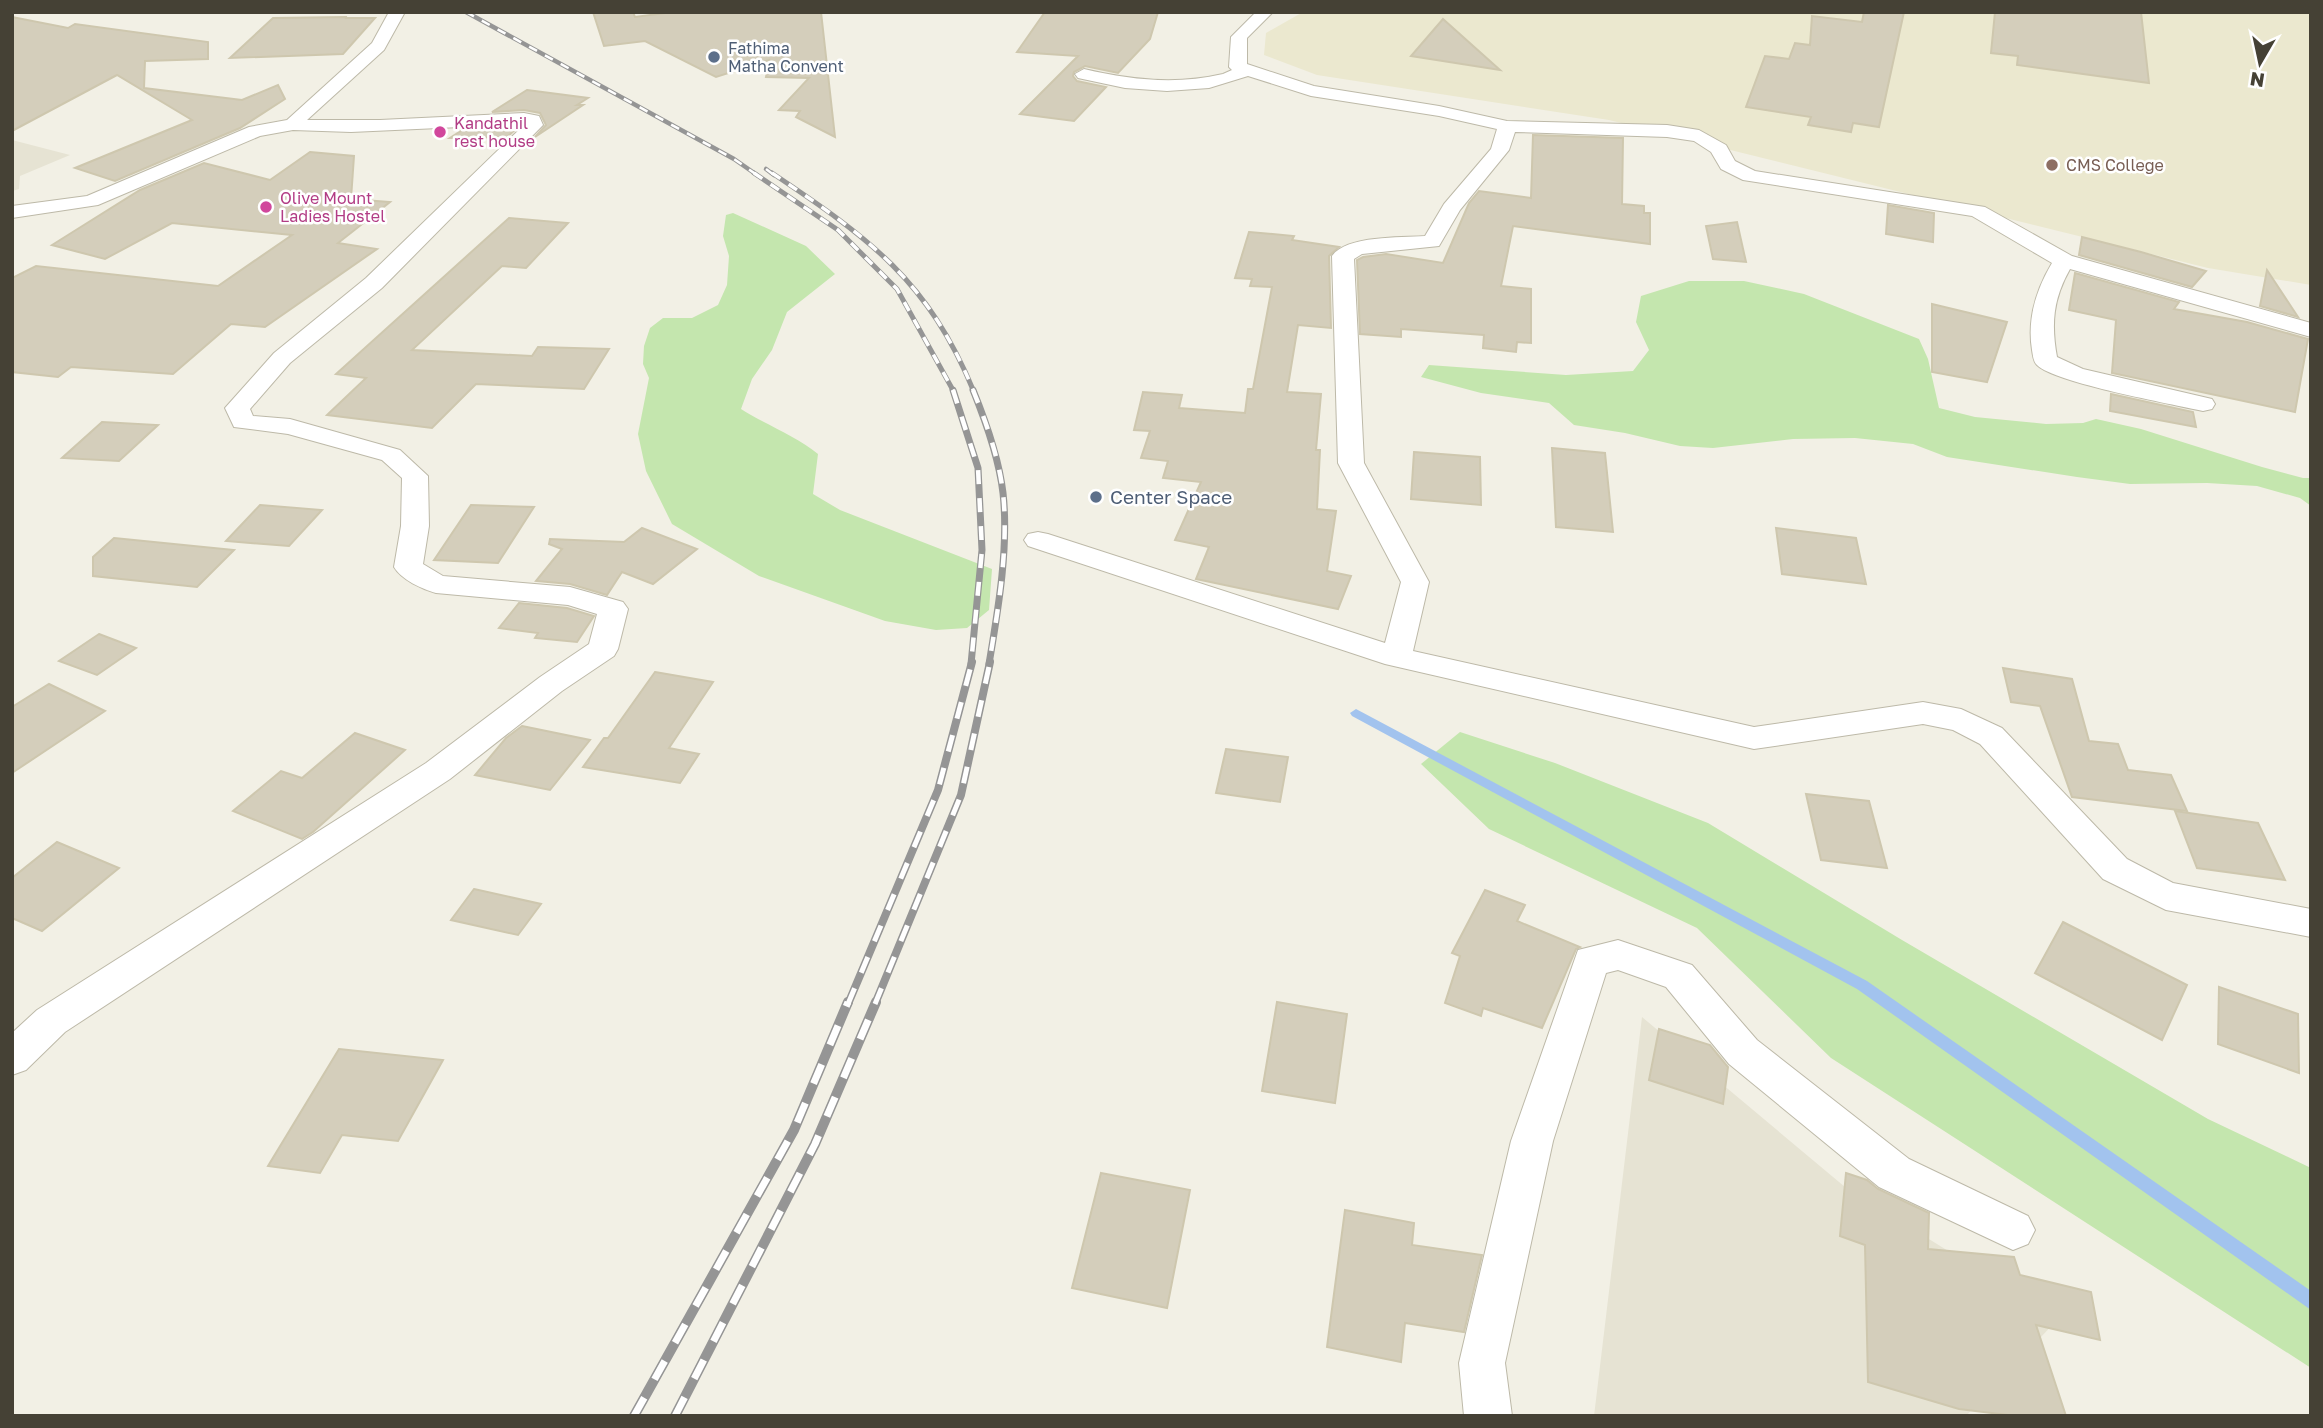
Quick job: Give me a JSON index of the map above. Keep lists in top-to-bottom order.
{
  "places": [
    "Fathima Matha Convent",
    "Kandathil rest house",
    "CMS College",
    "Olive Mount Ladies Hostel",
    "Center Space"
  ],
  "north": "bottom"
}
